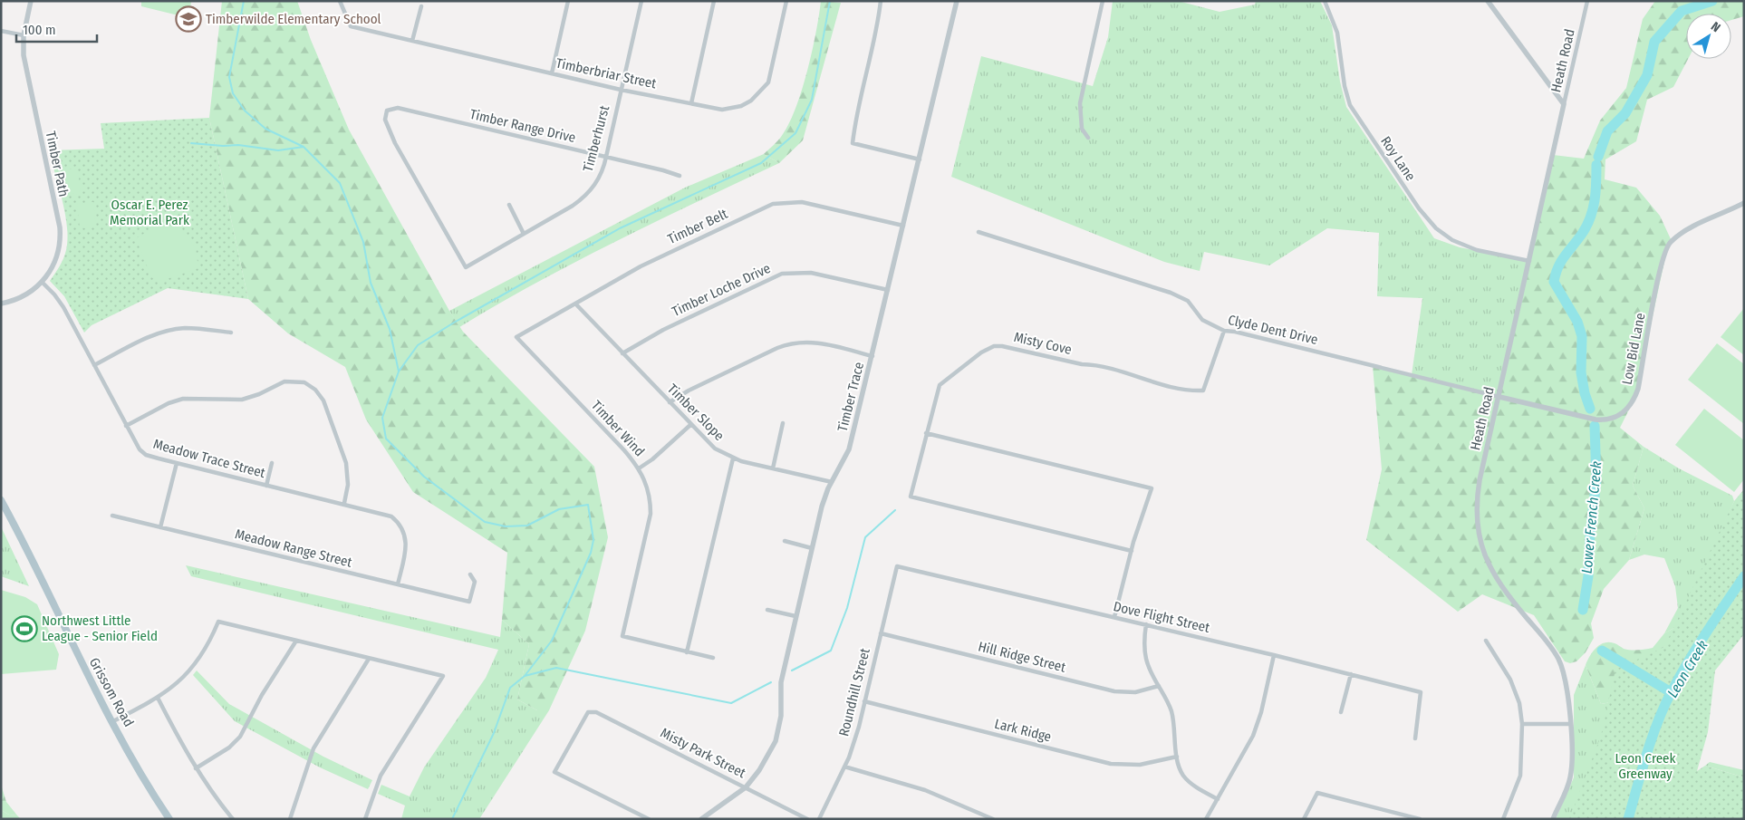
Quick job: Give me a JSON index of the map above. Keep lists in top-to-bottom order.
{
  "streets": {
    "main road": ["Grissom Road"],
    "street": [
      "Heath Road",
      "Timberbriar Street",
      "Timber Range Drive",
      "Timberhurst",
      "Roy Lane",
      "Timber Path",
      "Timber Belt",
      "Timber Loche Drive",
      "Clyde Dent Drive",
      "Misty Cove",
      "Low Bid Lane",
      "Timber Trace",
      "Timber Slope",
      "Timber Wind",
      "Meadow Trace Street",
      "Meadow Range Street",
      "Dove Flight Street",
      "Hill Ridge Street",
      "Roundhill Street",
      "Lark Ridge",
      "Misty Park Street"
    ]
  },
  "crossings": [
    ["Heath Road", "Roy Lane"],
    ["Heath Road", "Clyde Dent Drive"],
    ["Heath Road", "Low Bid Lane"],
    ["Timberbriar Street", "Timberhurst"],
    ["Timber Range Drive", "Timberhurst"],
    ["Timber Path", "Meadow Trace Street"],
    ["Timber Belt", "Timber Trace"],
    ["Timber Belt", "Timber Slope"],
    ["Timber Belt", "Timber Wind"],
    ["Timber Loche Drive", "Timber Trace"],
    ["Timber Loche Drive", "Timber Slope"],
    ["Clyde Dent Drive", "Misty Cove"],
    ["Clyde Dent Drive", "Low Bid Lane"],
    ["Timber Trace", "Timber Slope"],
    ["Timber Trace", "Misty Park Street"],
    ["Meadow Trace Street", "Meadow Range Street"],
    ["Dove Flight Street", "Roundhill Street"],
    ["Hill Ridge Street", "Roundhill Street"],
    ["Roundhill Street", "Lark Ridge"]
  ],
  "water": ["Lower French Creek", "Leon Creek"],
  "parks": ["Oscar E. Perez Memorial Park", "Leon Creek Greenway"],
  "places": {
    "school or university": ["Timberwilde Elementary School"],
    "sports": ["Northwest Little League - Senior Field"]
  },
  "scale_bar": "100 m",
  "north": "top right"
}
